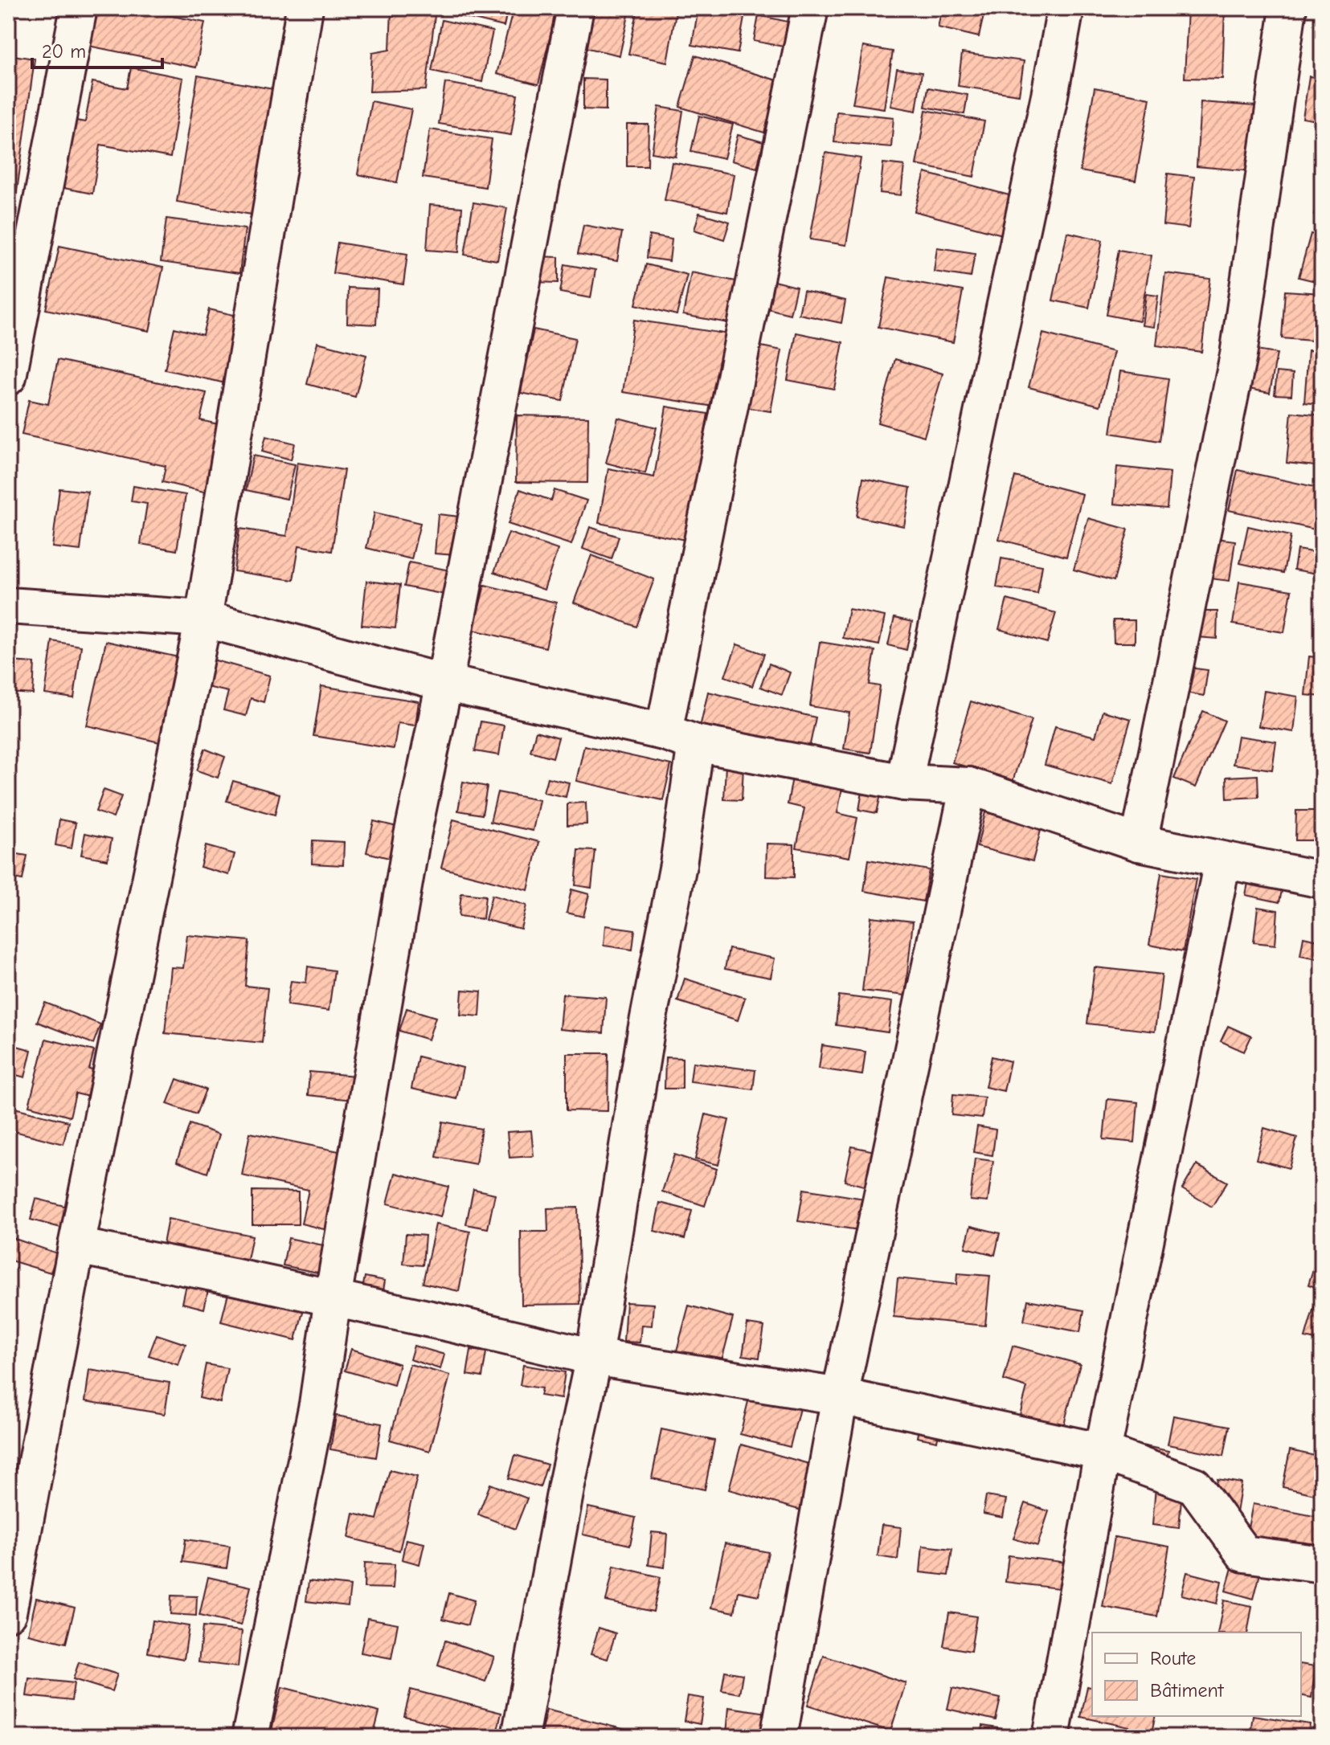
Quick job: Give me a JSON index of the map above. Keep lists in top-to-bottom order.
{
  "legend": ["Route", "Bâtiment"],
  "scale_bar": "20 m"
}
